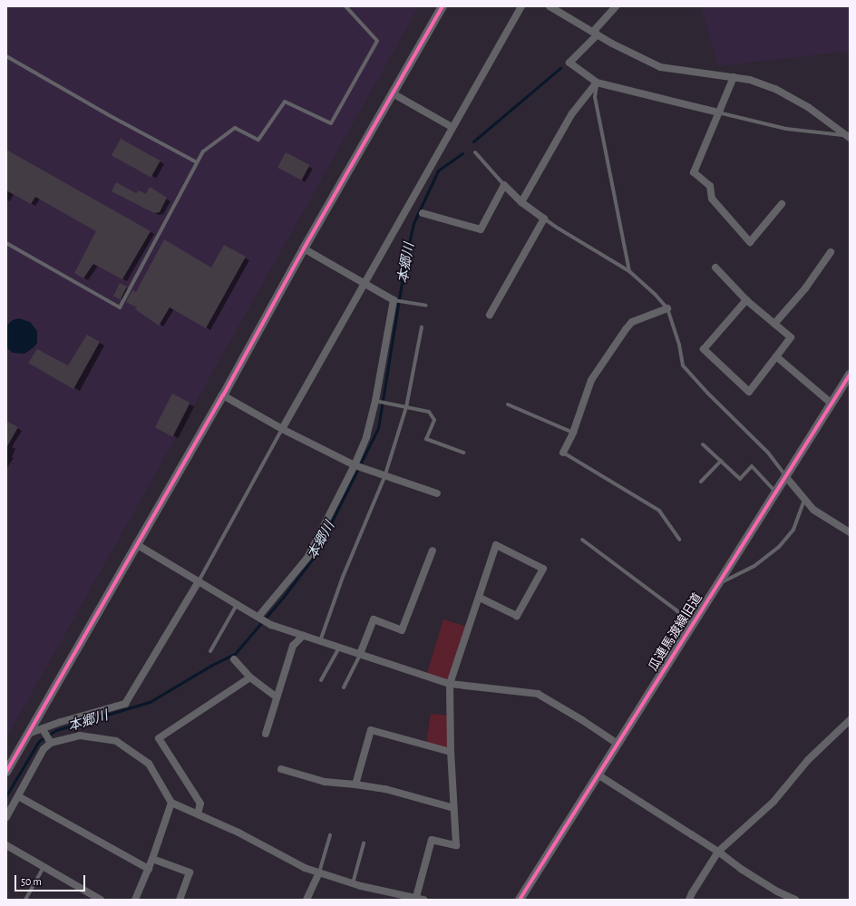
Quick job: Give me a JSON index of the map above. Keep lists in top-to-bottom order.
{
  "streets": {
    "street": ["瓜連馬渡線旧道"]
  },
  "water": ["本郷川"],
  "scale_bar": "50 m"
}
